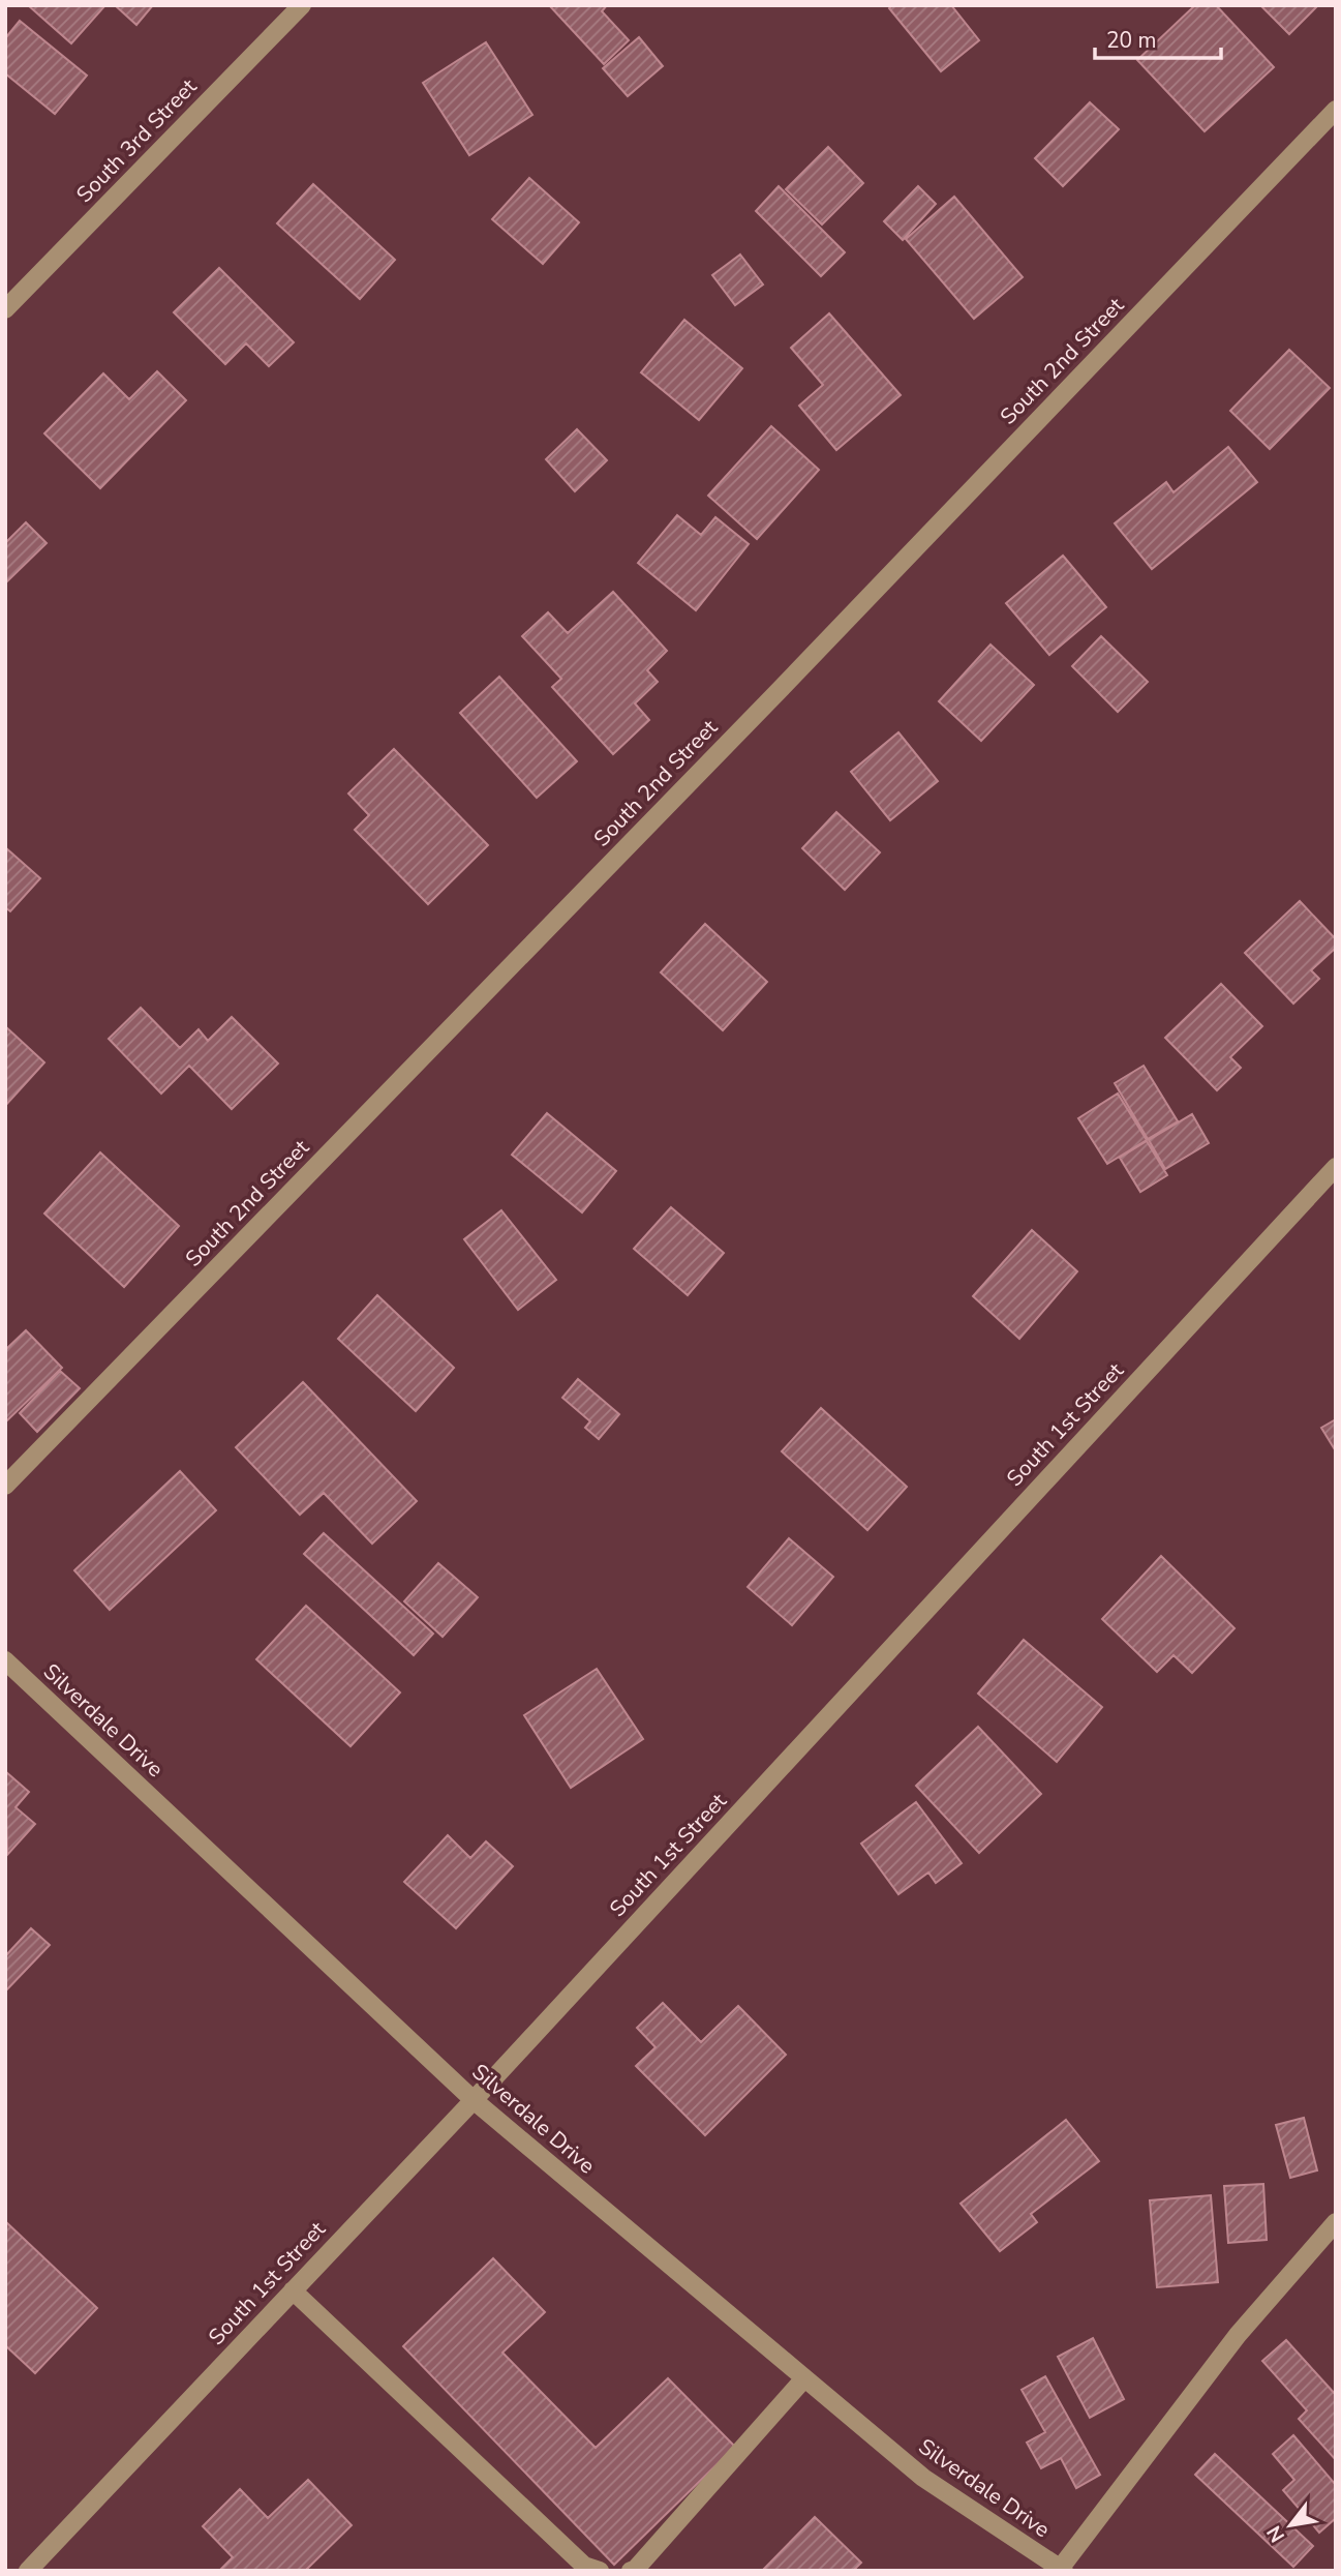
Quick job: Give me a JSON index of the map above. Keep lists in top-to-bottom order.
{
  "streets": {
    "street": [
      "South 3rd Street",
      "South 2nd Street",
      "South 1st Street",
      "Silverdale Drive"
    ]
  },
  "crossings": [
    ["South 1st Street", "Silverdale Drive"]
  ],
  "scale_bar": "20 m",
  "north": "bottom left"
}
